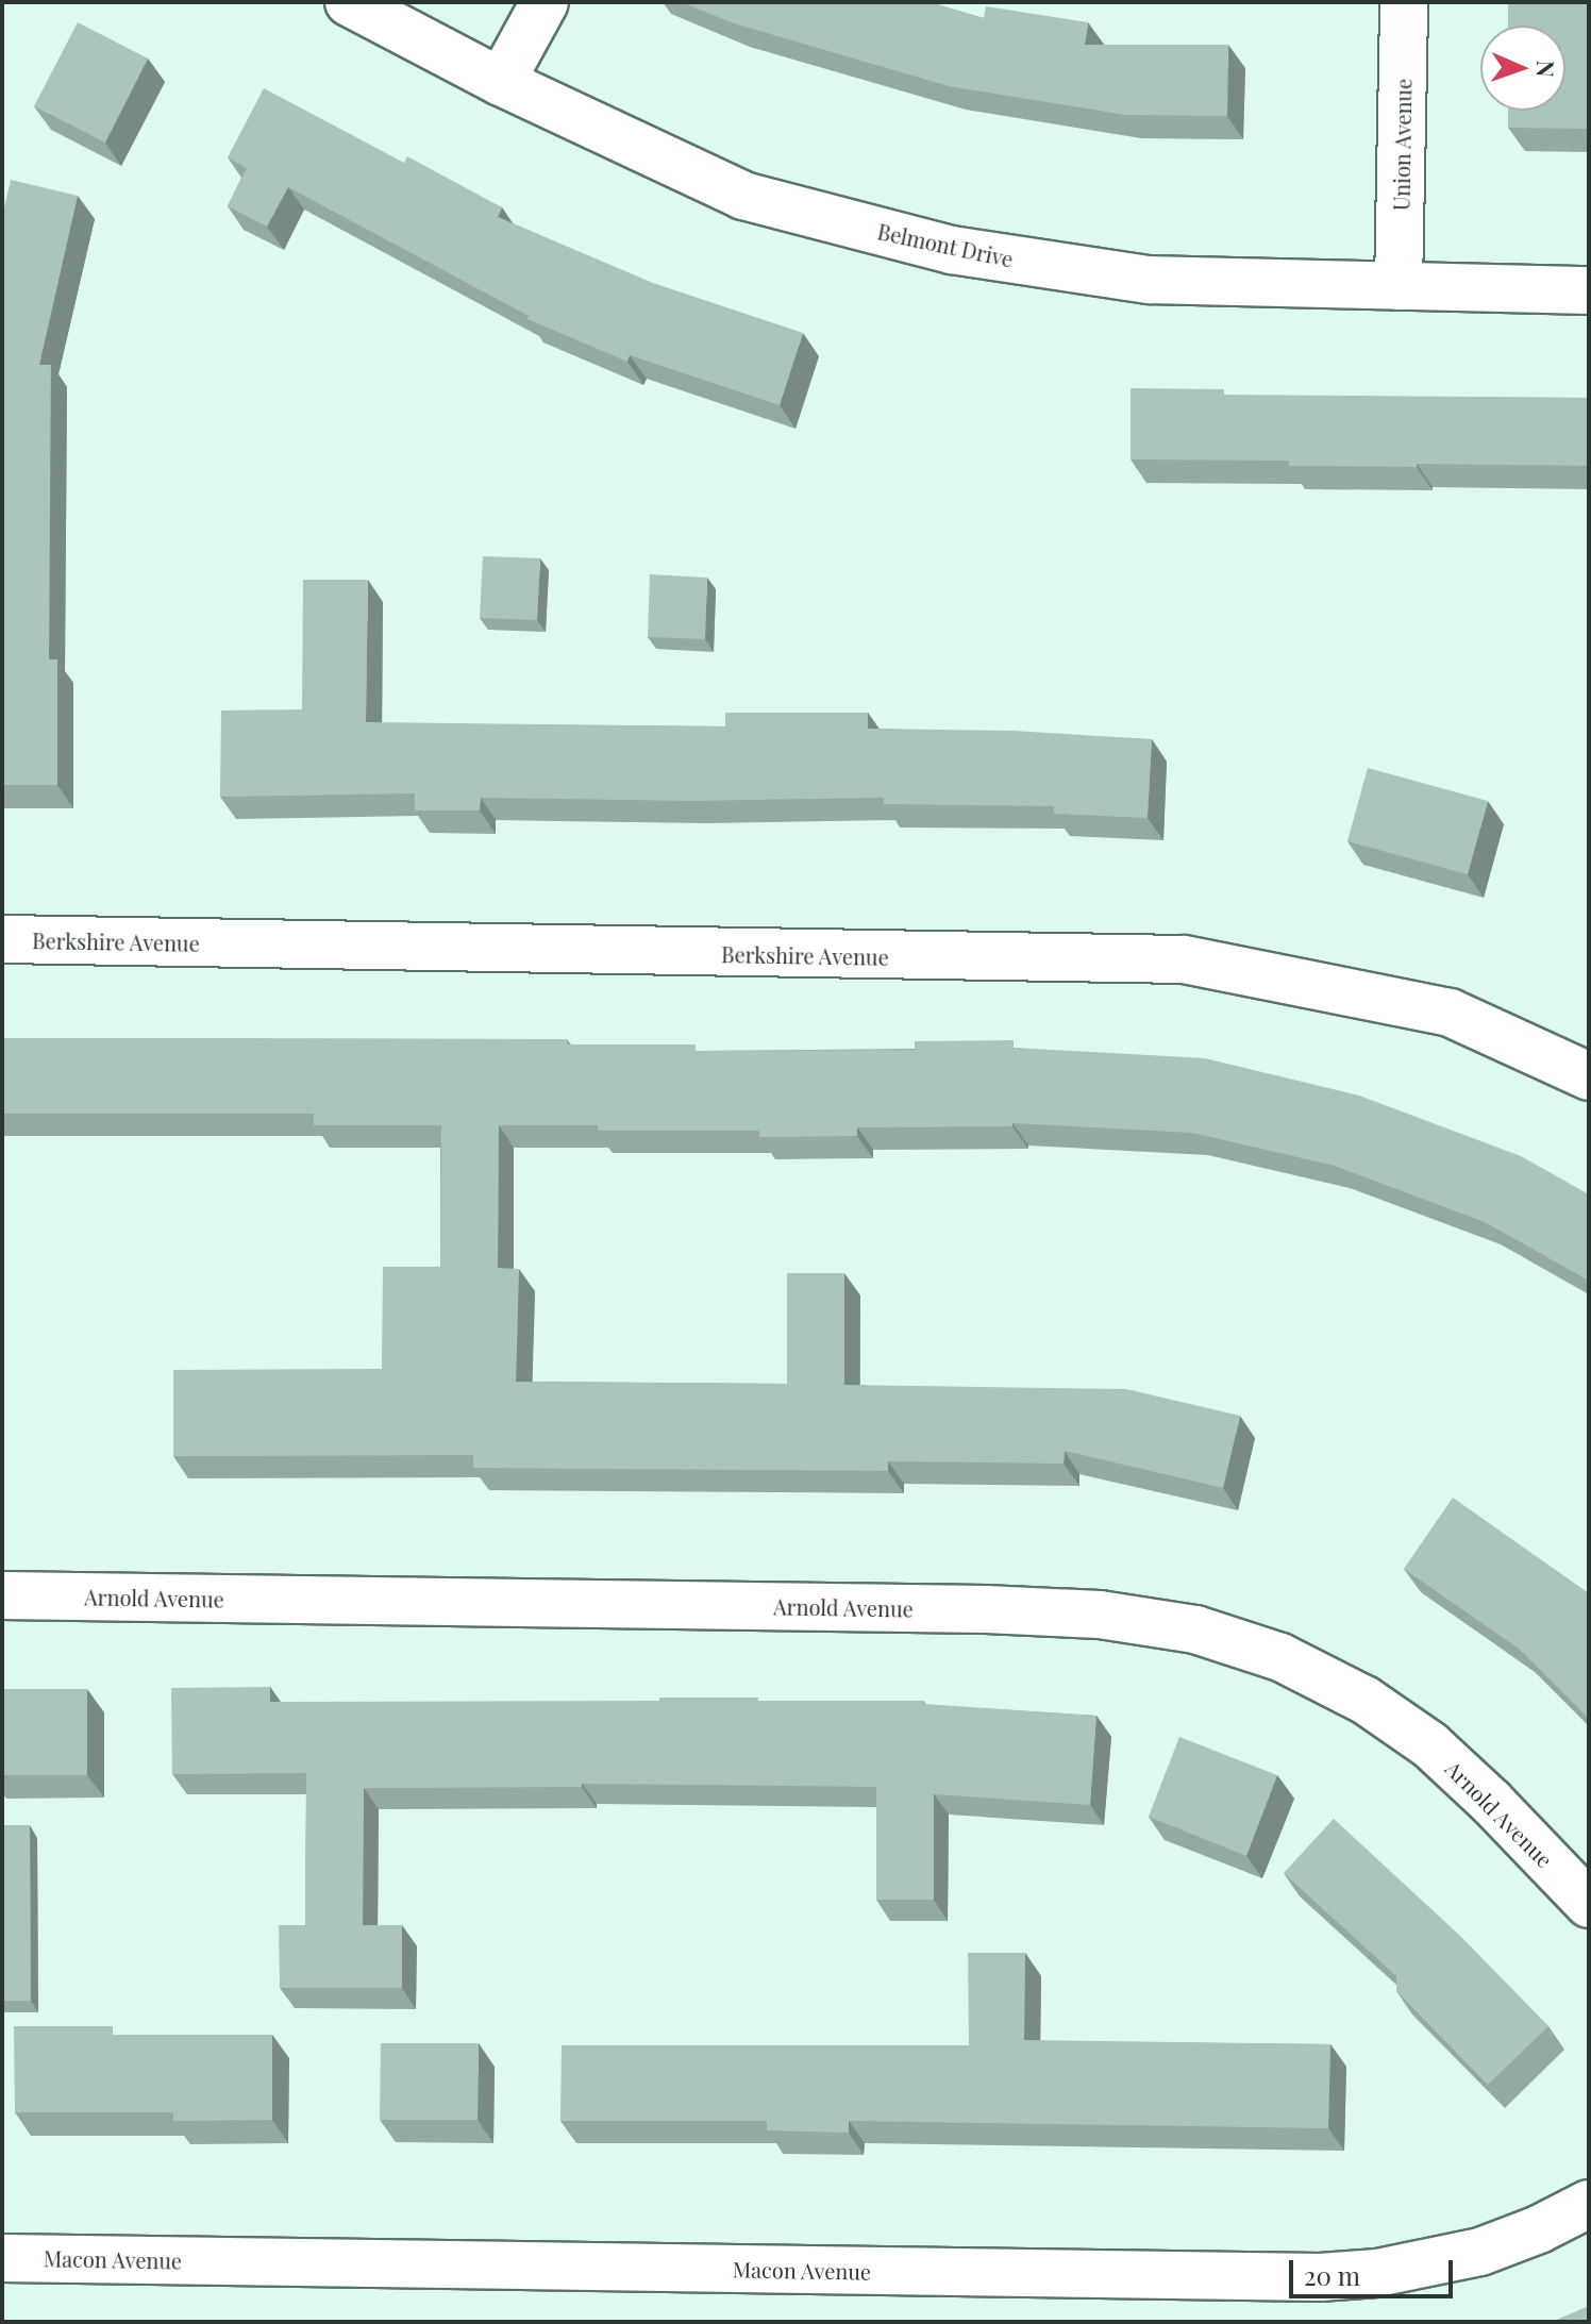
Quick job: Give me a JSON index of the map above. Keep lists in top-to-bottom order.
{
  "streets": {
    "street": [
      "Union Avenue",
      "Belmont Drive",
      "Berkshire Avenue",
      "Arnold Avenue",
      "Macon Avenue"
    ]
  },
  "crossings": [
    ["Union Avenue", "Belmont Drive"]
  ],
  "scale_bar": "20 m",
  "north": "right"
}
